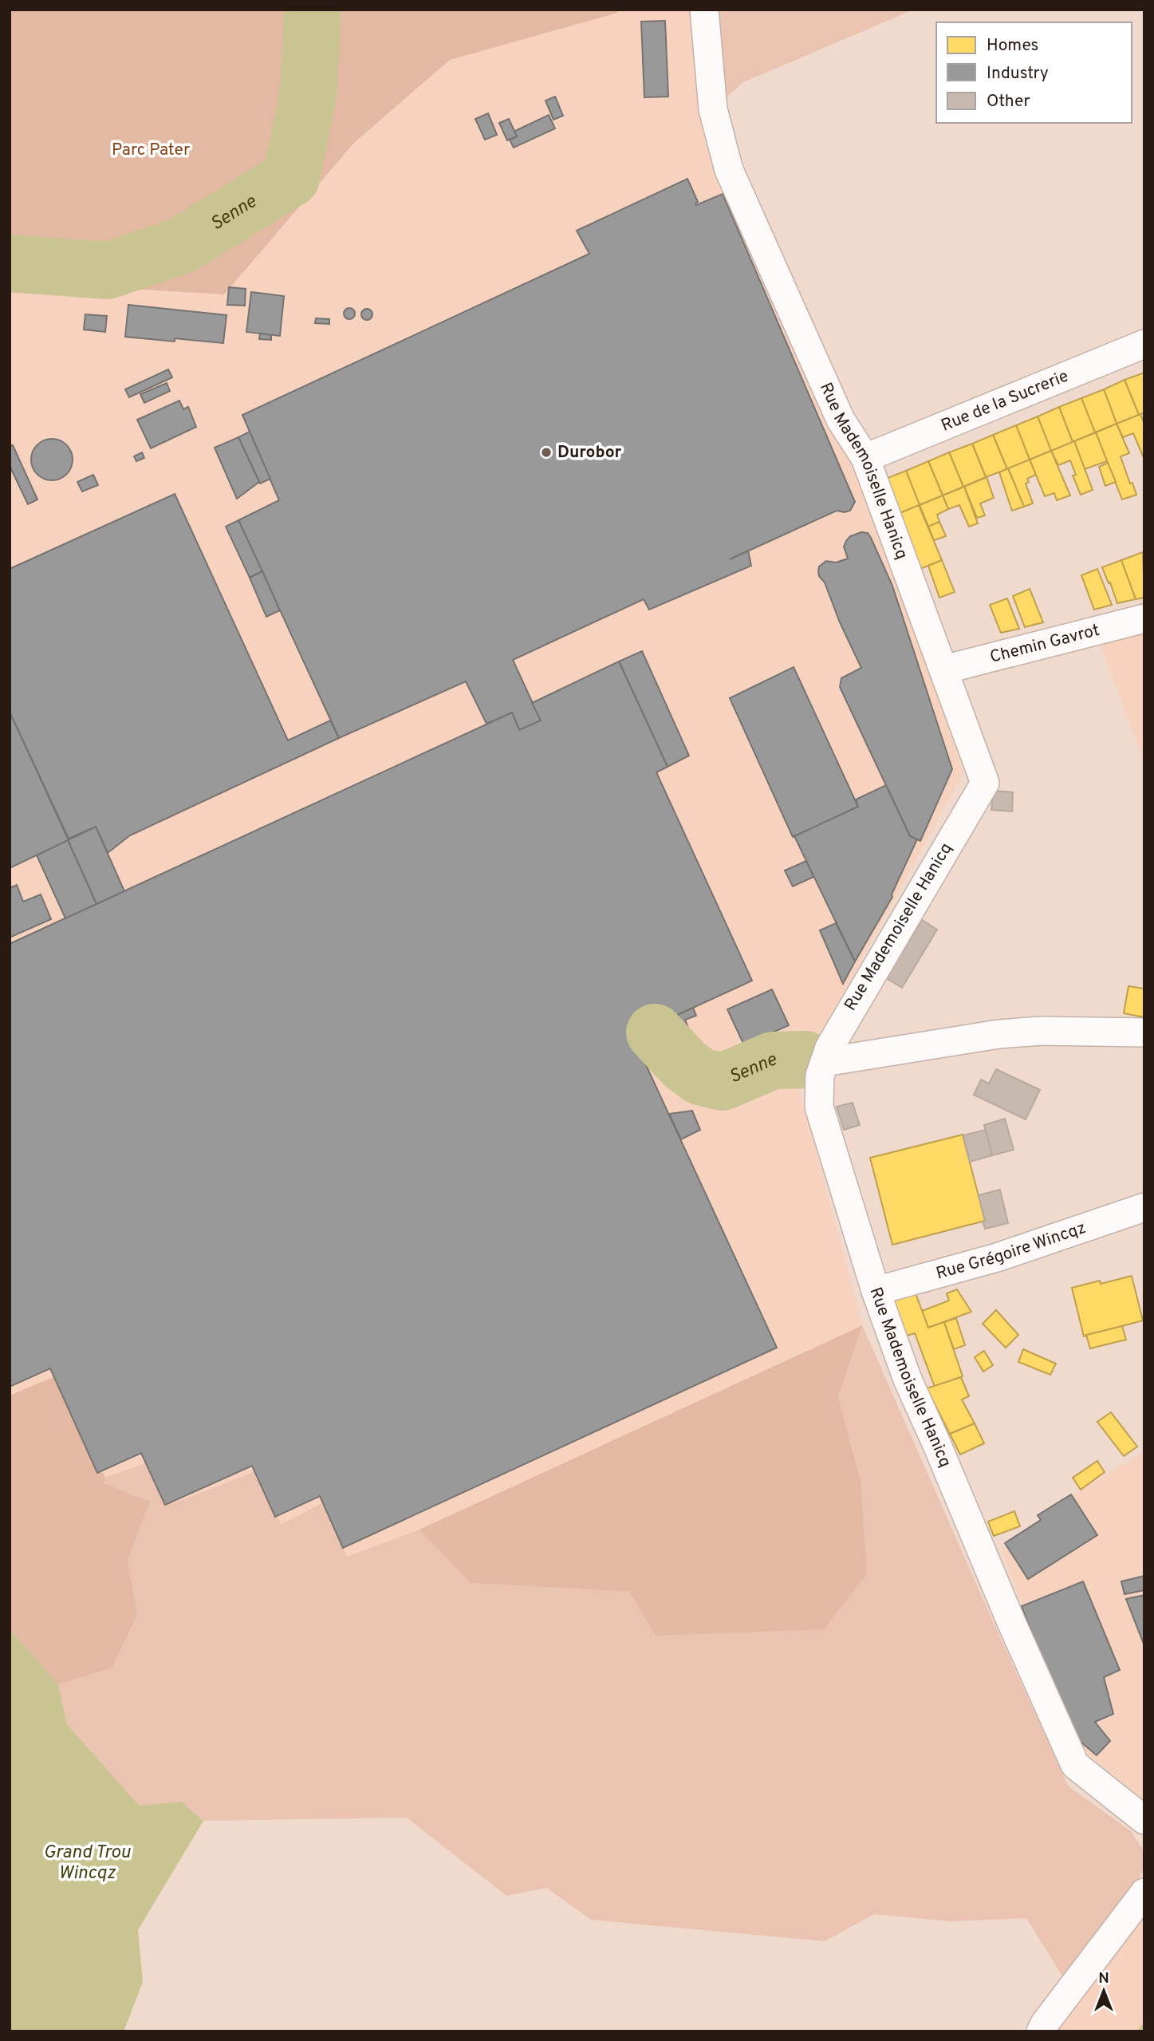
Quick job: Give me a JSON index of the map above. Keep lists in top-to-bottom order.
{
  "streets": {
    "street": [
      "Rue de la Sucrerie",
      "Rue Mademoiselle Hanicq",
      "Chemin Gavrot",
      "Rue Grégoire Wincqz"
    ]
  },
  "crossings": [
    ["Rue de la Sucrerie", "Rue Mademoiselle Hanicq"],
    ["Rue Mademoiselle Hanicq", "Chemin Gavrot"],
    ["Rue Mademoiselle Hanicq", "Rue Grégoire Wincqz"]
  ],
  "water": ["Senne", "Grand Trou Wincqz"],
  "parks": ["Parc Pater"],
  "places": ["Durobor"],
  "legend": ["Homes", "Industry", "Other"],
  "north": "top"
}
